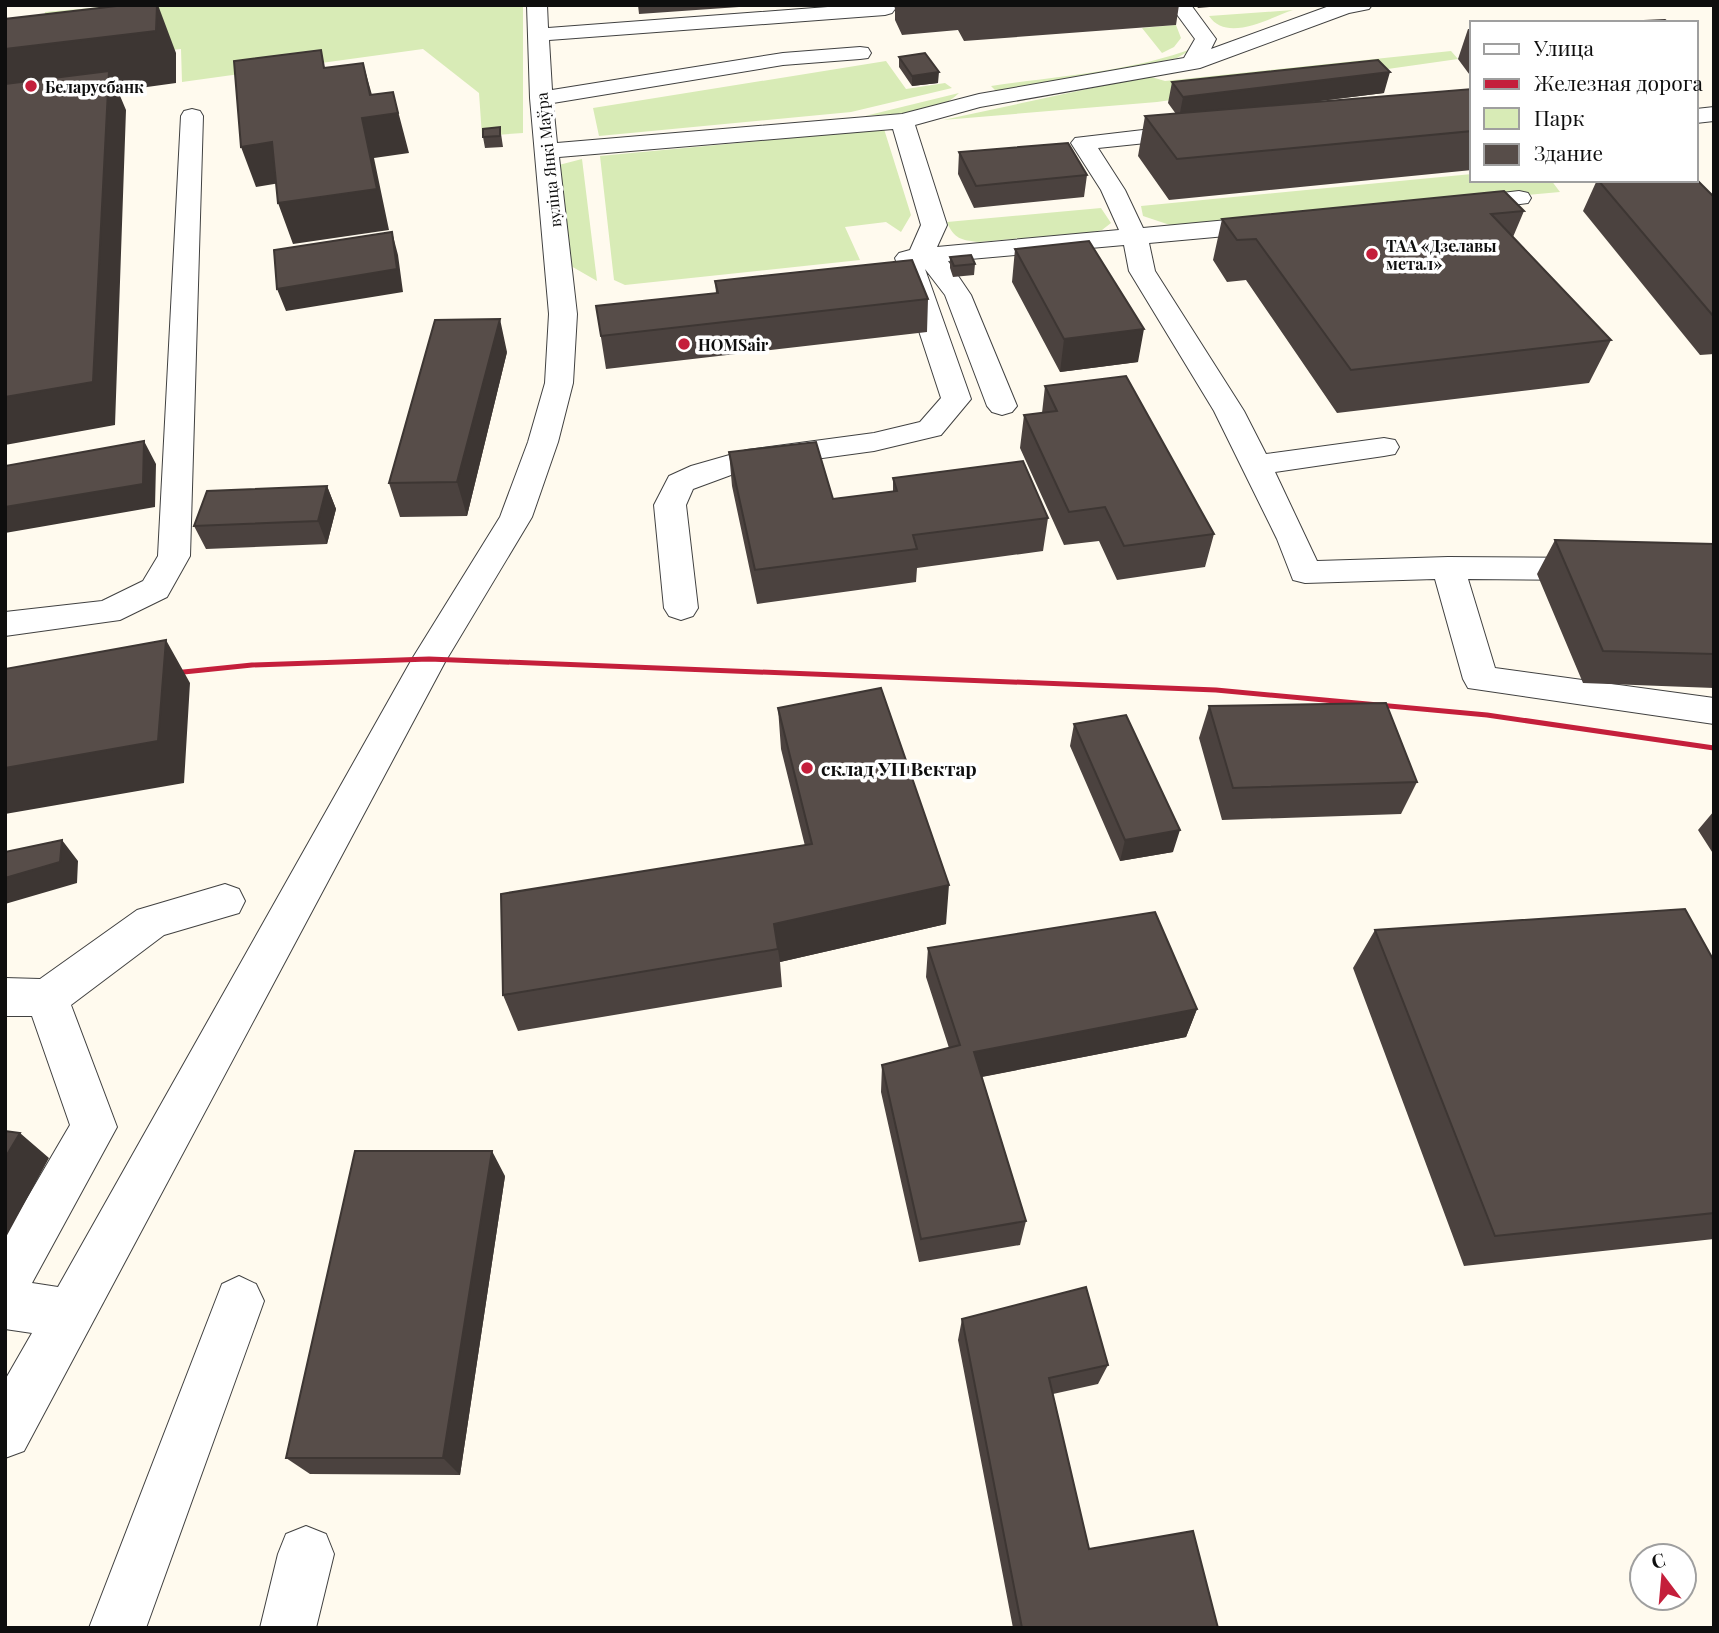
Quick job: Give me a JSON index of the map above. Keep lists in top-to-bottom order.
{
  "streets": {
    "street": ["вуліца Янкі Маўра"]
  },
  "places": [
    "Беларусбанк",
    "ТАА «Дзелавы метал»",
    "HOMSair",
    "склад УП Вектар"
  ],
  "legend": [
    "Улица",
    "Железная дорога",
    "Парк",
    "Здание"
  ],
  "north": "top"
}
